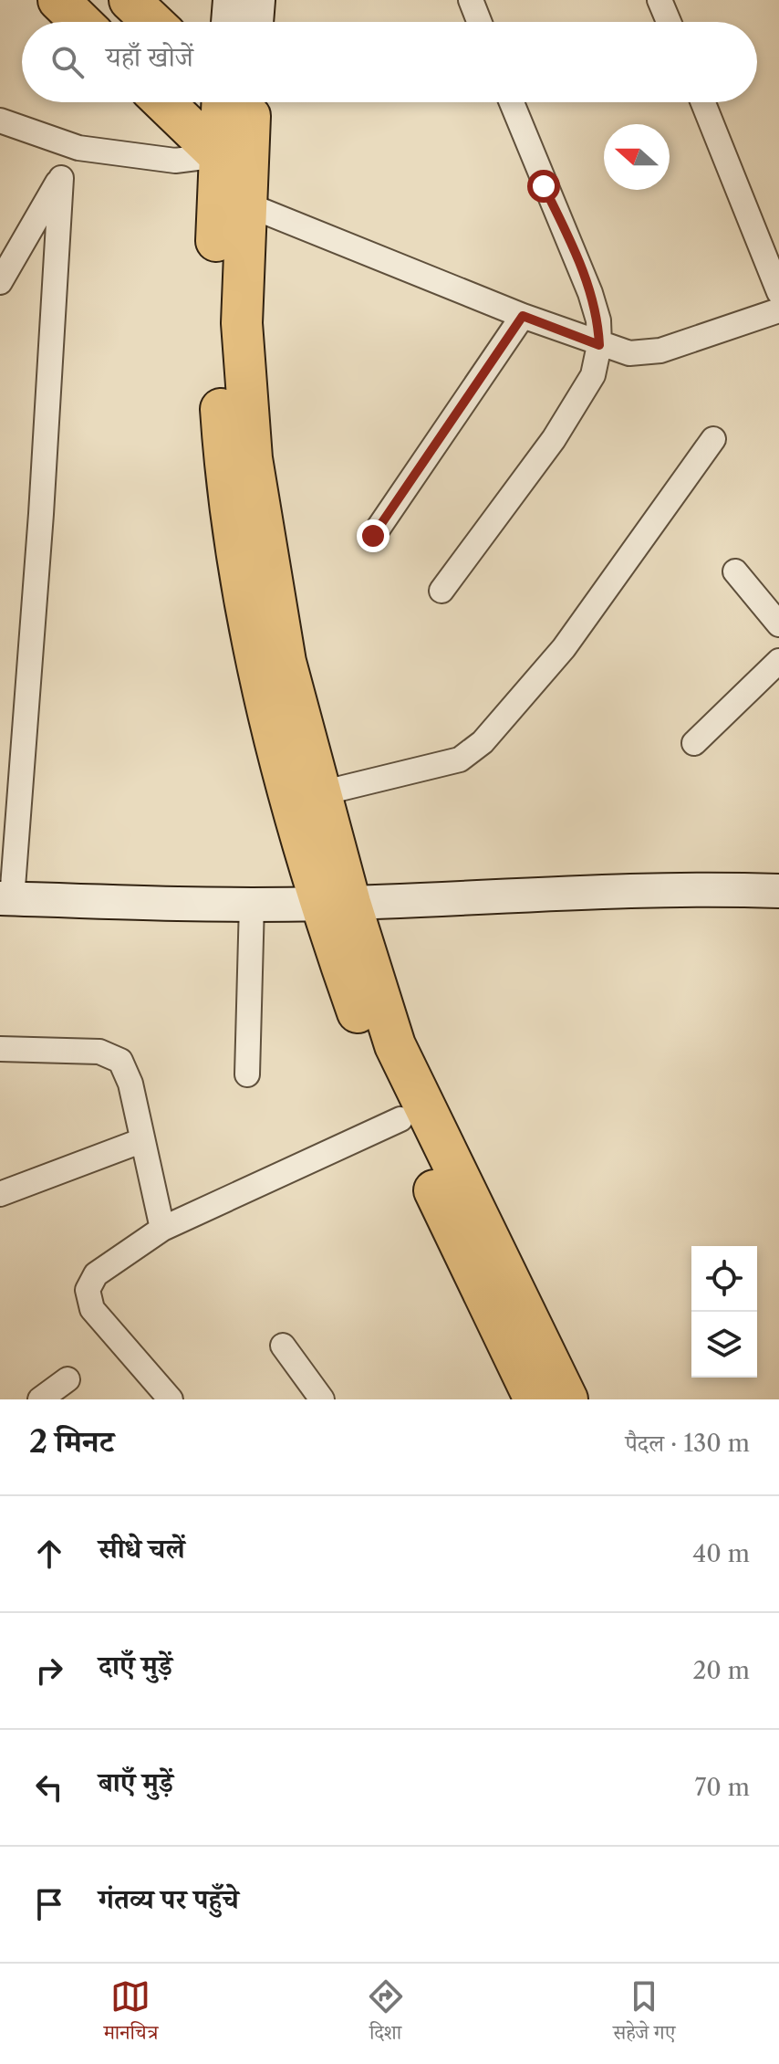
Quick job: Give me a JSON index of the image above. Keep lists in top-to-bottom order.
{
  "north": "left",
  "page": {
    "search": "यहाँ खोजें",
    "heading": ["2 मिनट", "पैदल · 130 m"],
    "list": [
      ["सीधे चलें", "40 m"],
      ["दाएँ मुड़ें", "20 m"],
      ["बाएँ मुड़ें", "70 m"],
      "गंतव्य पर पहुँचे"
    ],
    "nav": ["मानचित्र", "दिशा", "सहेजे गए"]
  }
}
